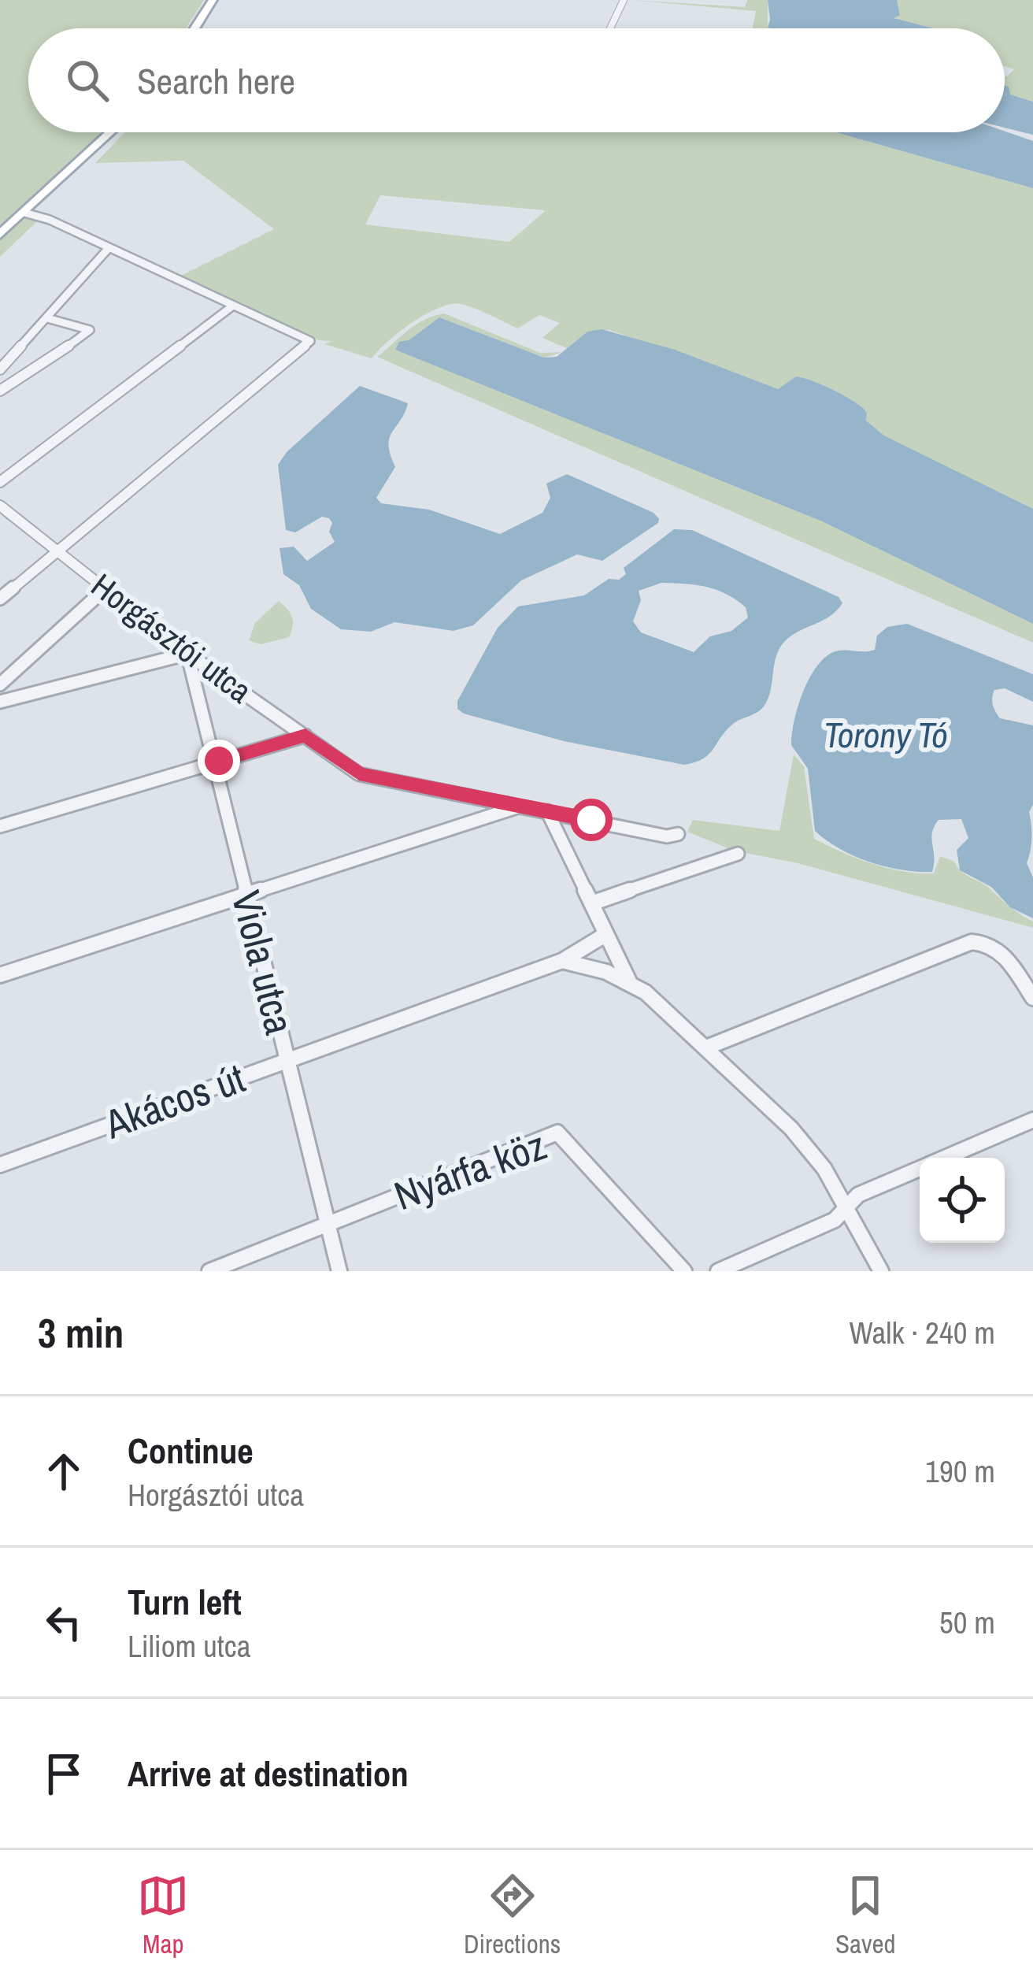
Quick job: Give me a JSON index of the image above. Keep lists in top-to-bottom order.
{
  "streets": {
    "street": [
      "Horgásztói utca",
      "Viola utca",
      "Akácos út",
      "Nyárfa köz"
    ]
  },
  "crossings": [
    ["Horgásztói utca", "Viola utca"],
    ["Viola utca", "Akácos út"],
    ["Viola utca", "Nyárfa köz"]
  ],
  "water": ["Torony Tó"],
  "page": {
    "search": "Search here",
    "heading": ["3 min", "Walk · 240 m"],
    "list": [
      ["Continue", "Horgásztói utca", "190 m"],
      ["Turn left", "Liliom utca", "50 m"],
      "Arrive at destination"
    ],
    "nav": ["Map", "Directions", "Saved"]
  }
}
